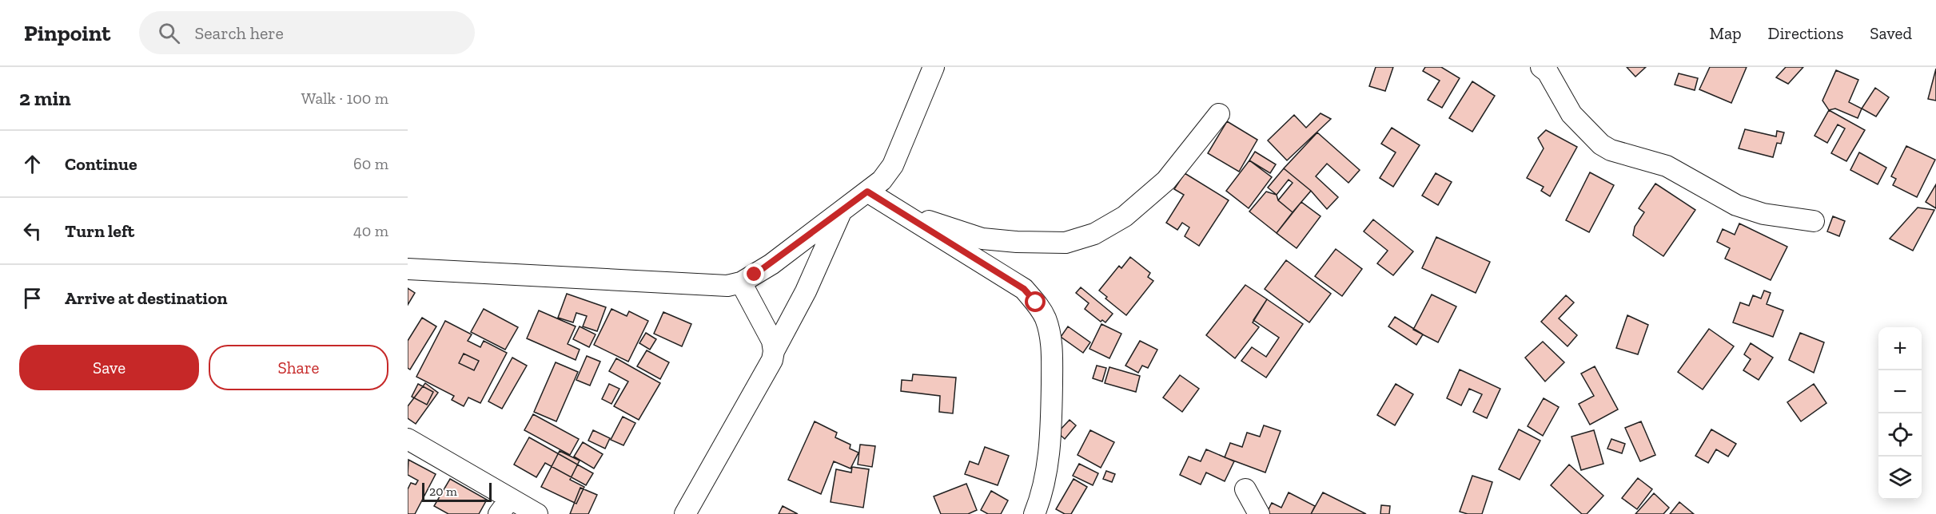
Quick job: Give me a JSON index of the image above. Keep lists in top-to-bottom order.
{
  "scale_bar": "20 m",
  "page": {
    "header": "Pinpoint",
    "search": "Search here",
    "nav": ["Map", "Directions", "Saved"],
    "heading": ["2 min", "Walk · 100 m"],
    "list": [
      ["Continue", "60 m"],
      ["Turn left", "40 m"],
      "Arrive at destination"
    ],
    "map_buttons": ["+", "−"],
    "buttons": ["Save", "Share"],
    "scale": "20 m"
  }
}
